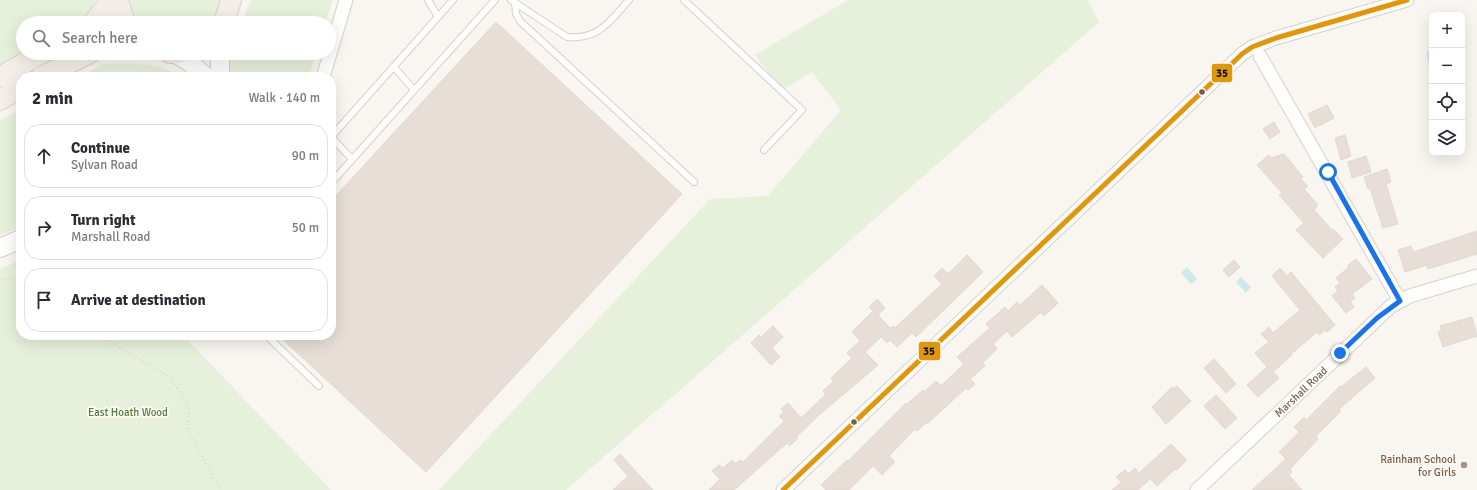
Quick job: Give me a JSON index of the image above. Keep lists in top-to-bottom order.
{
  "streets": {
    "street": ["Marshall Road"]
  },
  "parks": ["East Hoath Wood"],
  "places": ["Rainham School for Girls"],
  "lines": ["transit line 35"],
  "page": {
    "map_buttons": ["+", "−"],
    "search": "Search here",
    "heading": ["2 min", "Walk · 140 m"],
    "list": [
      ["Continue", "Sylvan Road", "90 m"],
      ["Turn right", "Marshall Road", "50 m"],
      "Arrive at destination"
    ]
  }
}
